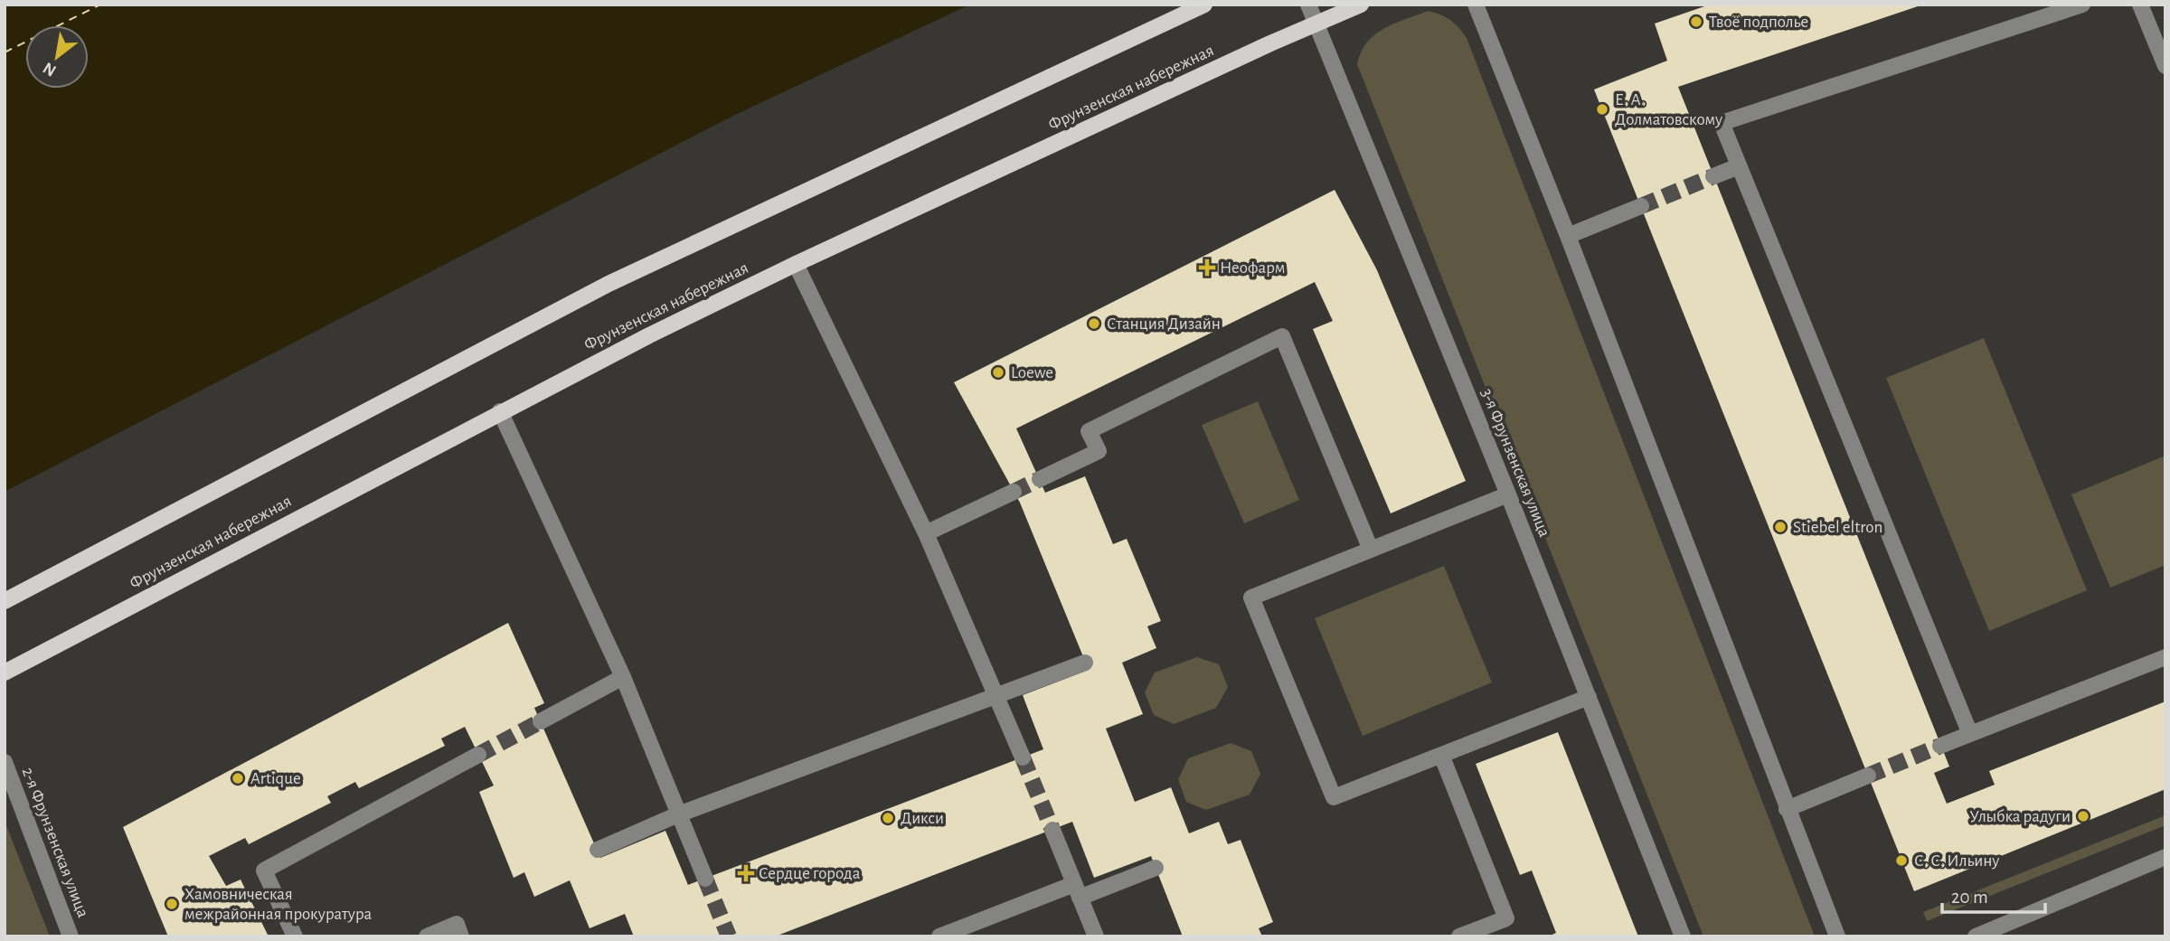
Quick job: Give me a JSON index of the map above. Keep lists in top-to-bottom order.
{
  "streets": {
    "main road": ["Фрунзенская набережная"],
    "street": ["3-я Фрунзенская улица", "2-я Фрунзенская улица"]
  },
  "crossings": [
    ["Фрунзенская набережная", "3-я Фрунзенская улица"]
  ],
  "places": {
    "other": [
      "Твоё подполье",
      "Е. А. Долматовскому",
      "Станция Дизайн",
      "Loewe",
      "Stiebel eltron",
      "Artique",
      "Улыбка радуги",
      "Дикси",
      "С. С. Ильину",
      "Хамовническая межрайонная прокуратура"
    ],
    "health": ["Неофарм", "Сердце города"]
  },
  "scale_bar": "20 m",
  "north": "bottom left"
}
